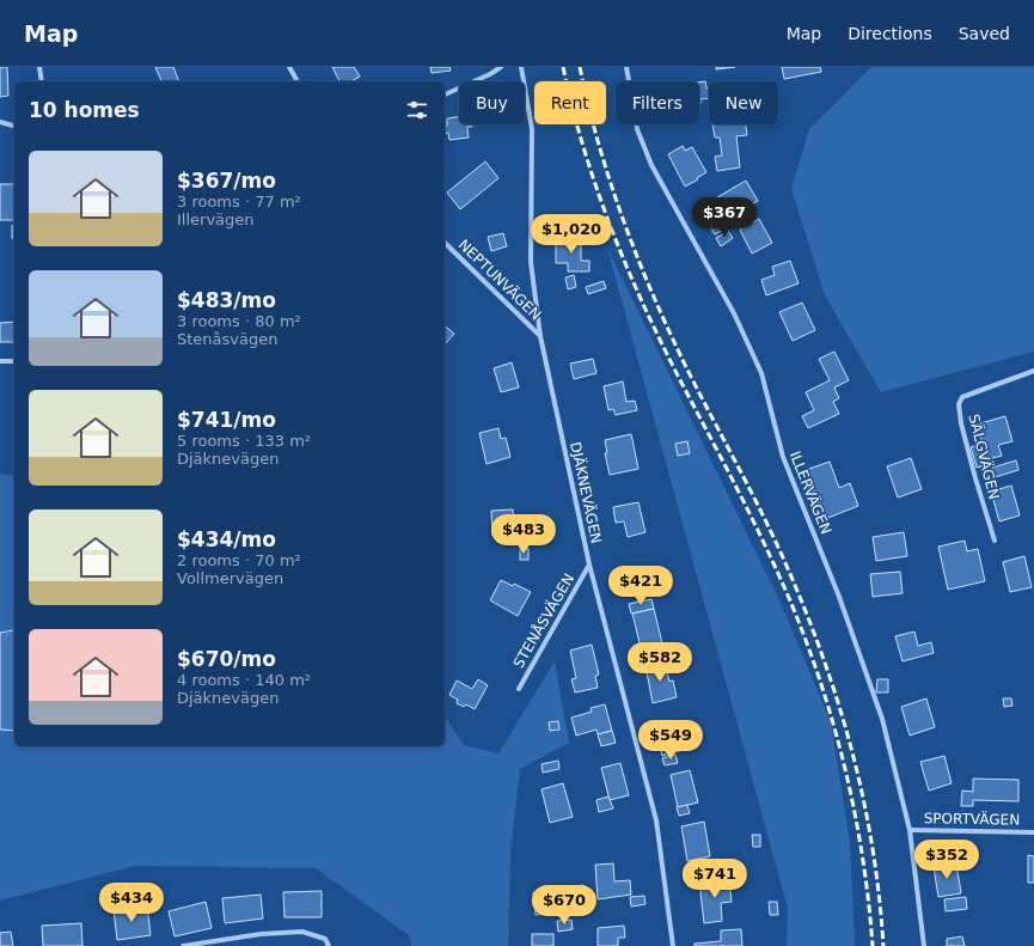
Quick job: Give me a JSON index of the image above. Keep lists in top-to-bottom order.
{
  "streets": {
    "street": [
      "NEPTUNVÄGEN",
      "SÄLGVÄGEN",
      "DJÄKNEVÄGEN",
      "ILLERVÄGEN",
      "STENÅSVÄGEN",
      "SPORTVÄGEN"
    ]
  },
  "crossings": [
    ["NEPTUNVÄGEN", "DJÄKNEVÄGEN"],
    ["DJÄKNEVÄGEN", "STENÅSVÄGEN"],
    ["ILLERVÄGEN", "SPORTVÄGEN"]
  ],
  "page": {
    "header": "Map",
    "nav": ["Map", "Directions", "Saved"],
    "chip": [
      "Buy",
      "Rent",
      "Filters",
      "New"
    ],
    "heading": "10 homes",
    "list": [
      {
        "name": "$367/mo",
        "note": "3 rooms · 77 m² · Illervägen"
      },
      {
        "name": "$483/mo",
        "note": "3 rooms · 80 m² · Stenåsvägen"
      },
      {
        "name": "$741/mo",
        "note": "5 rooms · 133 m² · Djäknevägen"
      },
      {
        "name": "$434/mo",
        "note": "2 rooms · 70 m² · Vollmervägen"
      },
      {
        "name": "$670/mo",
        "note": "4 rooms · 140 m² · Djäknevägen"
      }
    ],
    "price": [
      "$367",
      "$1,020",
      "$483",
      "$421",
      "$582",
      "$549",
      "$352",
      "$741",
      "$434",
      "$670"
    ]
  }
}
